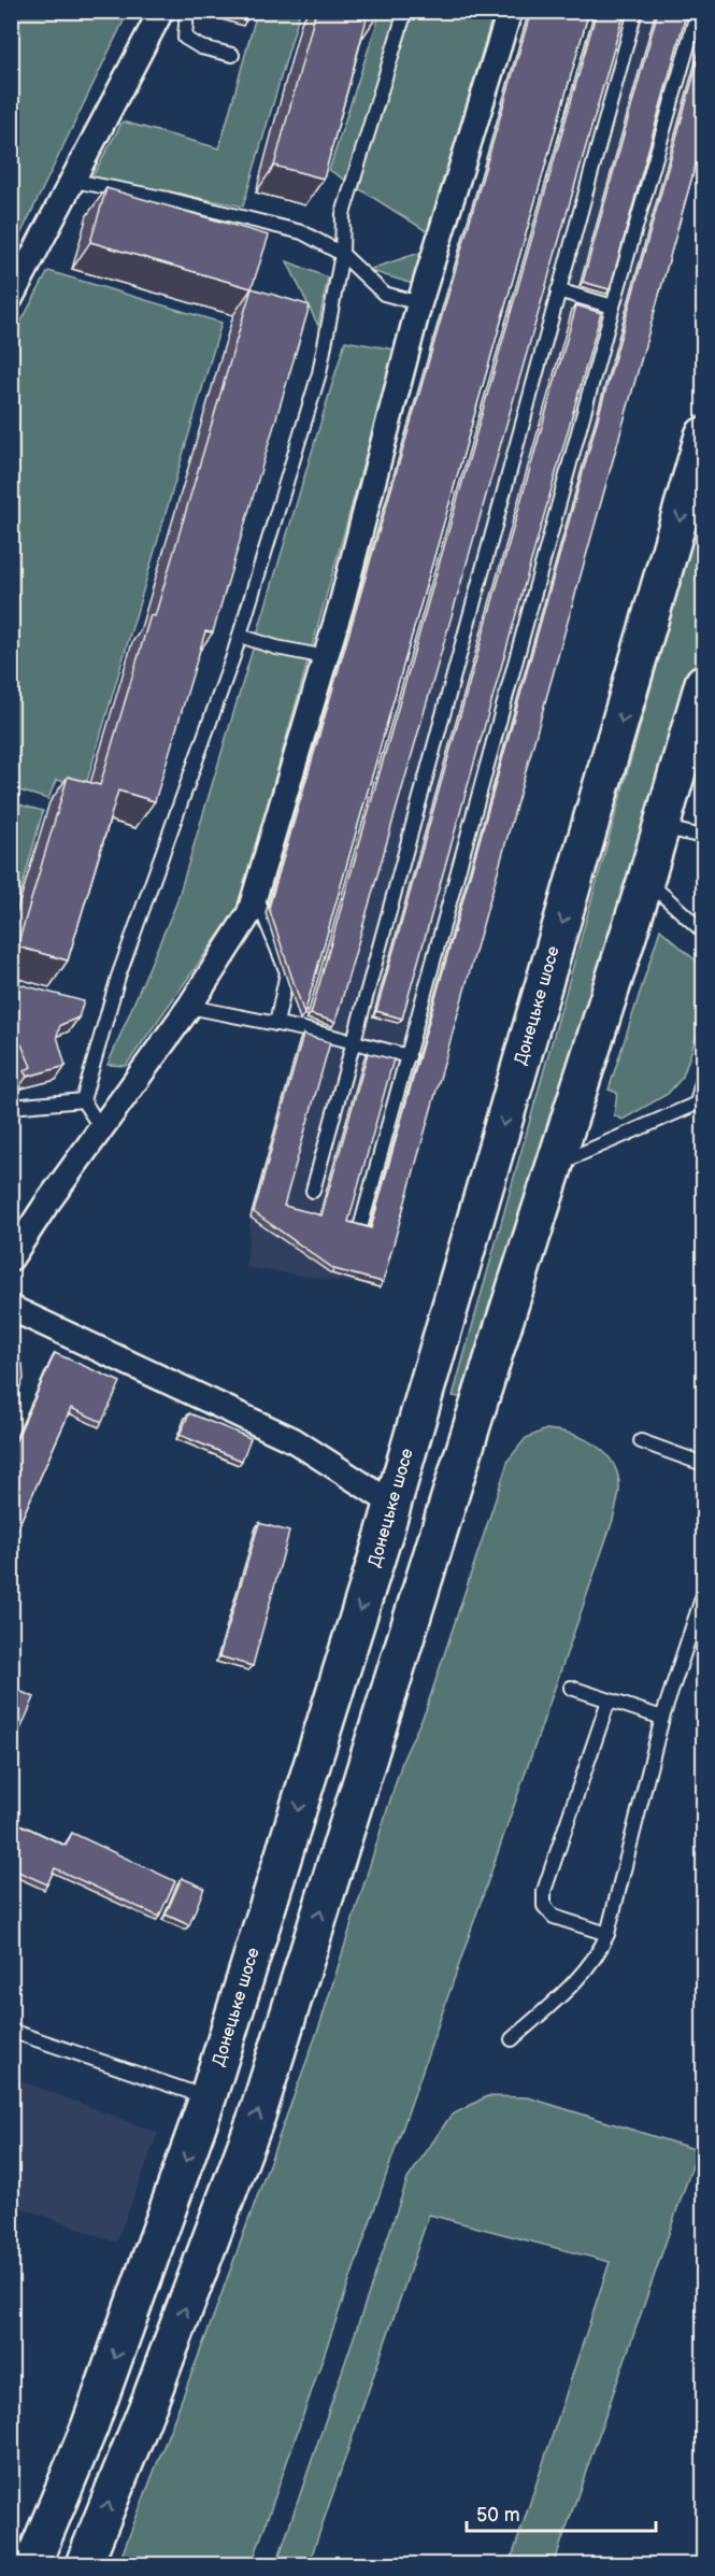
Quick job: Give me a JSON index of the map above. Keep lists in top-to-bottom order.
{
  "streets": {
    "highway": ["Донецьке шосе"]
  },
  "scale_bar": "50 m"
}
